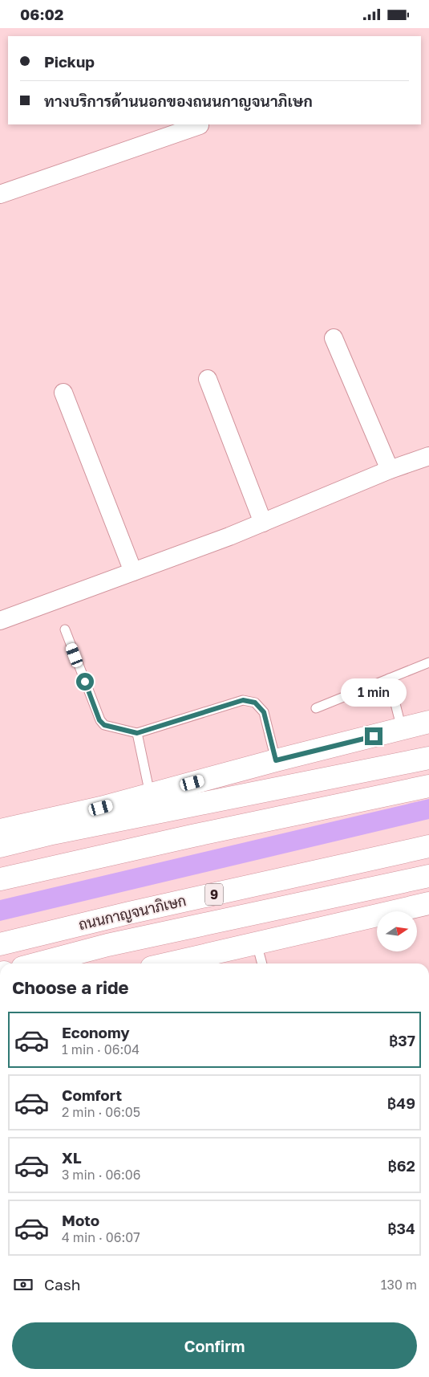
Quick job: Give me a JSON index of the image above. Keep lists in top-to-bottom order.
{
  "streets": {
    "main road": ["9", "ถนนกาญจนาภิเษก"]
  },
  "north": "right",
  "page": {
    "status": "06:02",
    "banner": ["Pickup", "ทางบริการด้านนอกของถนนกาญจนาภิเษก"],
    "bubble": "1 min",
    "heading": "Choose a ride",
    "list": [
      {
        "name": "Economy",
        "note": "1 min · 06:04",
        "value": "฿37"
      },
      {
        "name": "Comfort",
        "note": "2 min · 06:05",
        "value": "฿49"
      },
      {
        "name": "XL",
        "note": "3 min · 06:06",
        "value": "฿62"
      },
      {
        "name": "Moto",
        "note": "4 min · 06:07",
        "value": "฿34"
      }
    ],
    "pay": ["Cash", "130 m"],
    "buttons": "Confirm"
  }
}
